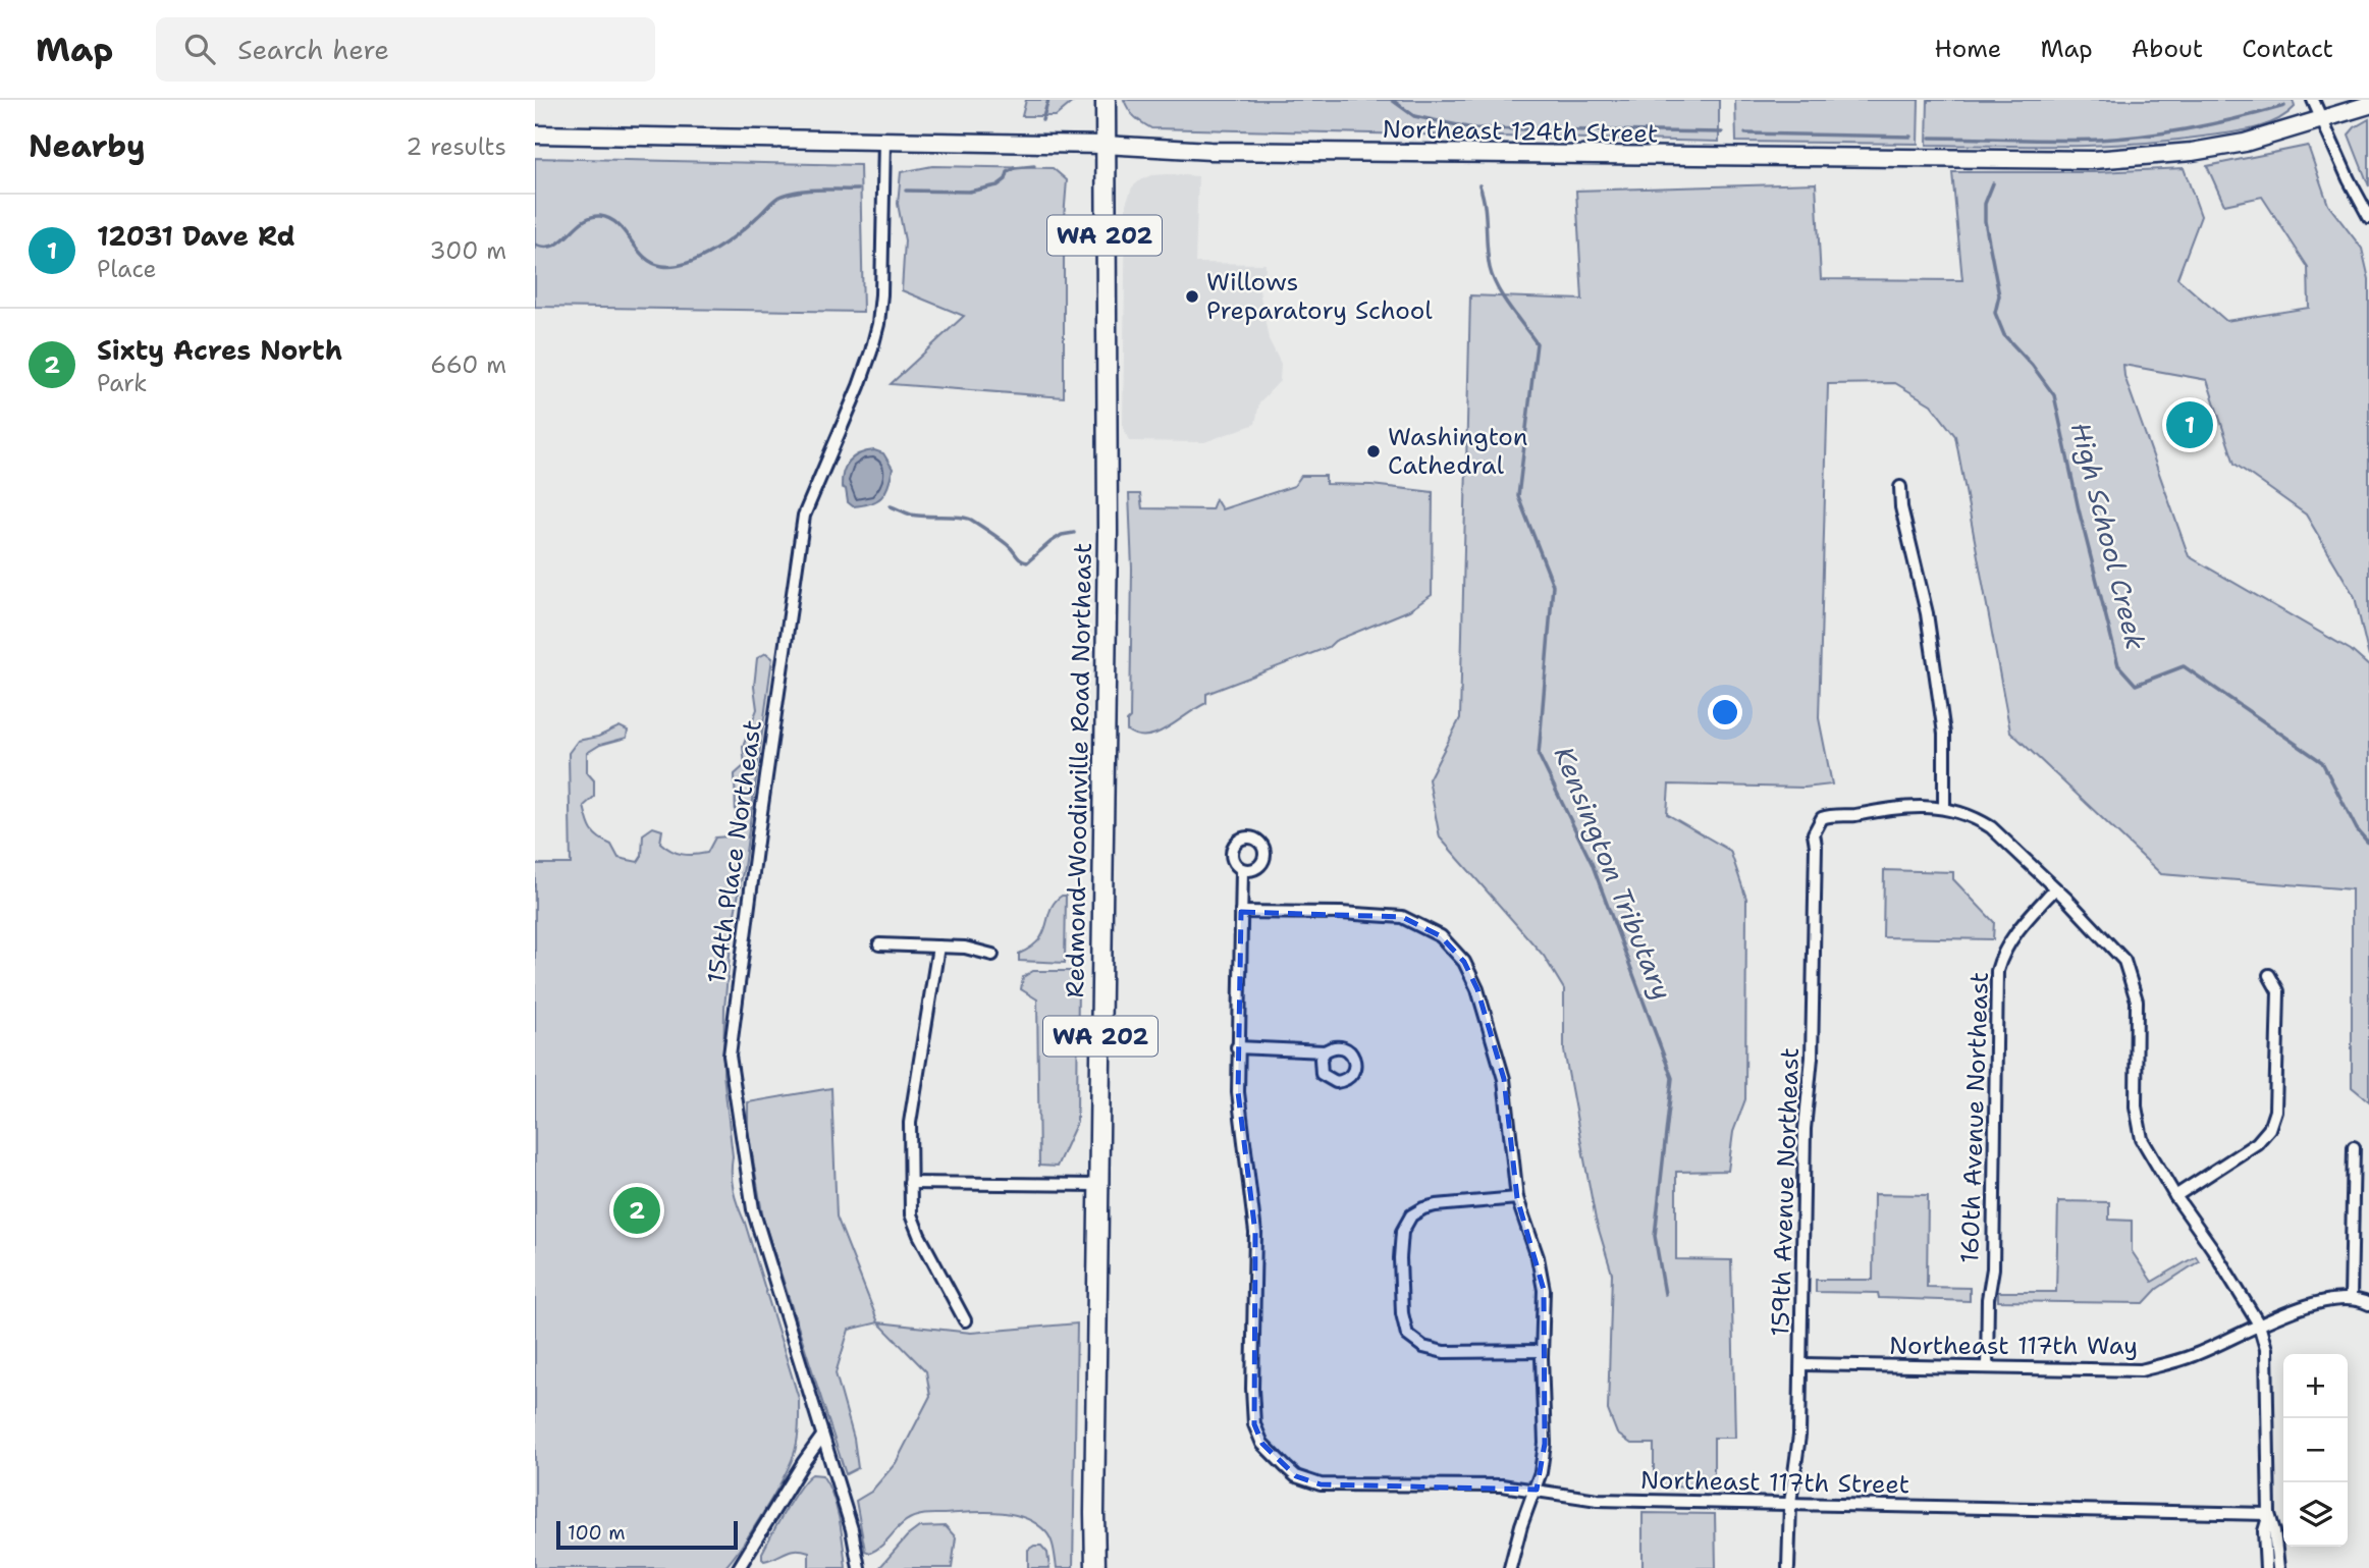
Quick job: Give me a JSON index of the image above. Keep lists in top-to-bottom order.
{
  "streets": {
    "main road": ["WA 202", "Redmond-Woodinville Road Northeast"],
    "street": [
      "Northeast 124th Street",
      "154th Place Northeast",
      "160th Avenue Northeast",
      "159th Avenue Northeast",
      "Northeast 117th Way",
      "Northeast 117th Street"
    ]
  },
  "crossings": [
    ["Northeast 124th Street", "WA 202"],
    ["Northeast 124th Street", "Redmond-Woodinville Road Northeast"],
    ["Northeast 124th Street", "154th Place Northeast"],
    ["WA 202", "Redmond-Woodinville Road Northeast"],
    ["160th Avenue Northeast", "Northeast 117th Way"],
    ["159th Avenue Northeast", "Northeast 117th Way"],
    ["159th Avenue Northeast", "Northeast 117th Street"]
  ],
  "water": ["High School Creek", "Kensington Tributary"],
  "places": ["Willows Preparatory School", "Washington Cathedral"],
  "scale_bar": "100 m",
  "page": {
    "header": "Map",
    "search": "Search here",
    "nav": [
      "Home",
      "Map",
      "About",
      "Contact"
    ],
    "heading": ["Nearby", "2 results"],
    "list": [
      {
        "mark": "1",
        "name": "12031 Dave Rd",
        "note": "Place",
        "value": "300 m"
      },
      {
        "mark": "2",
        "name": "Sixty Acres North",
        "note": "Park",
        "value": "660 m"
      }
    ],
    "pins": ["1", "2"],
    "map_buttons": ["+", "−"],
    "scale": "100 m"
  }
}
